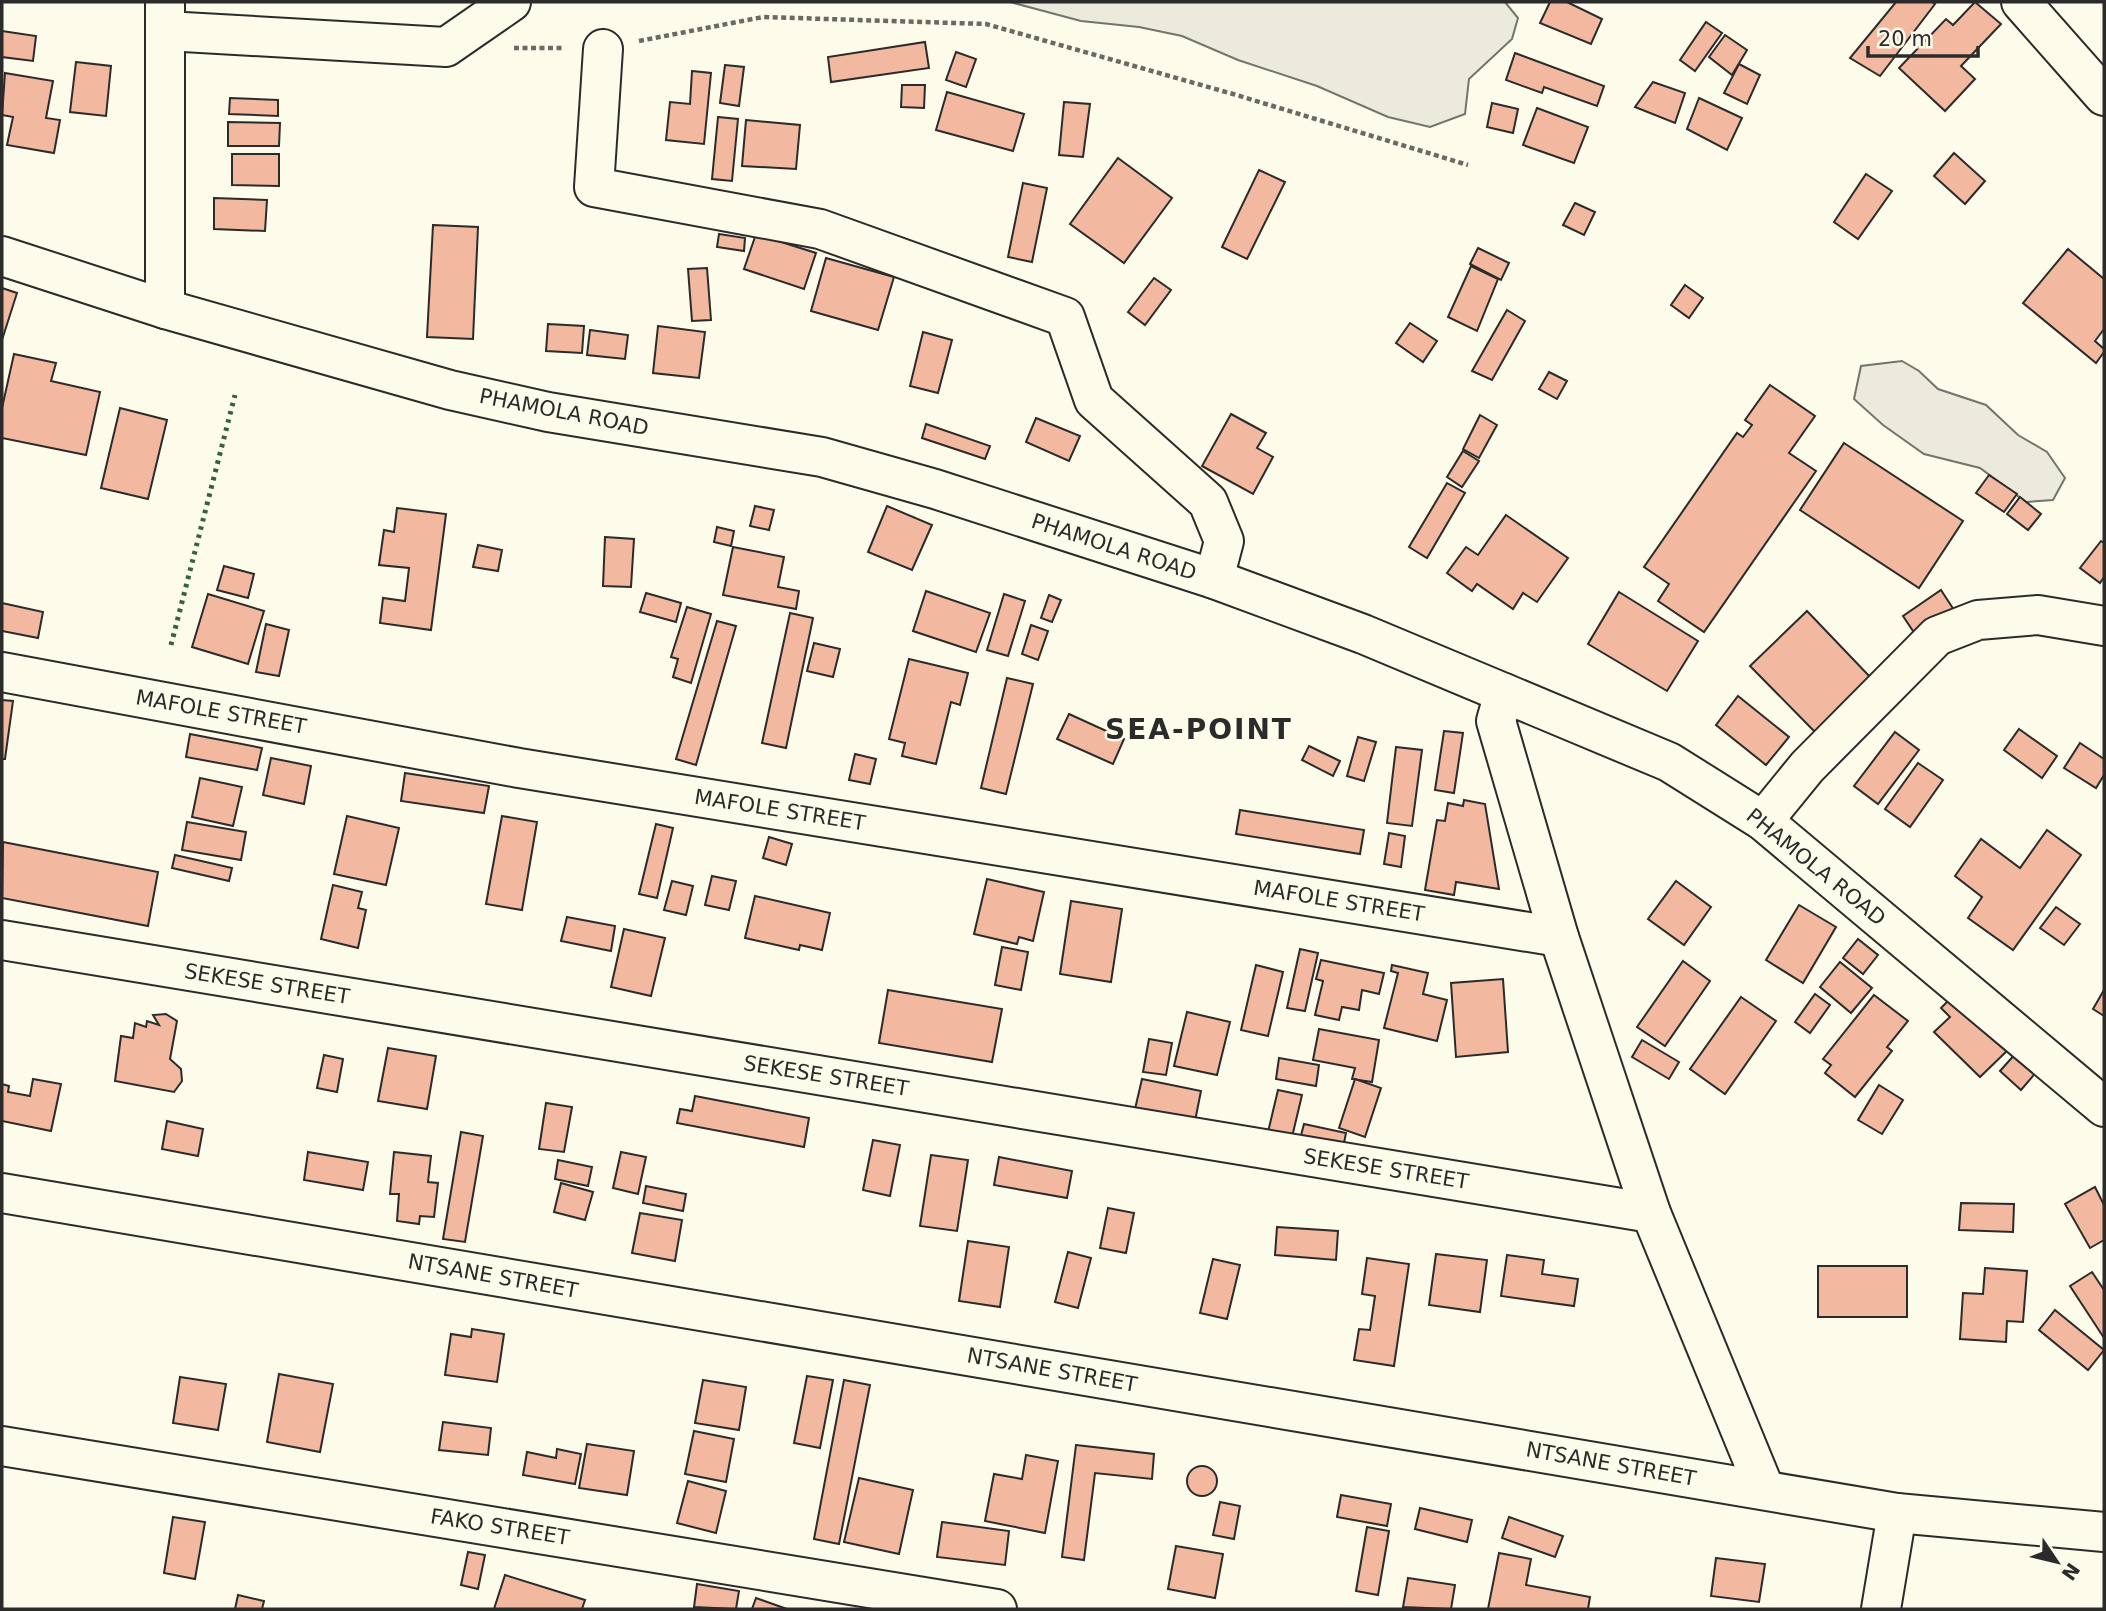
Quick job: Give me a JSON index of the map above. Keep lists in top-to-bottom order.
{
  "streets": {
    "street": [
      "PHAMOLA ROAD",
      "MAFOLE STREET",
      "SEKESE STREET",
      "NTSANE STREET",
      "FAKO STREET"
    ]
  },
  "districts": ["SEA-POINT"],
  "scale_bar": "20 m",
  "north": "bottom right"
}
